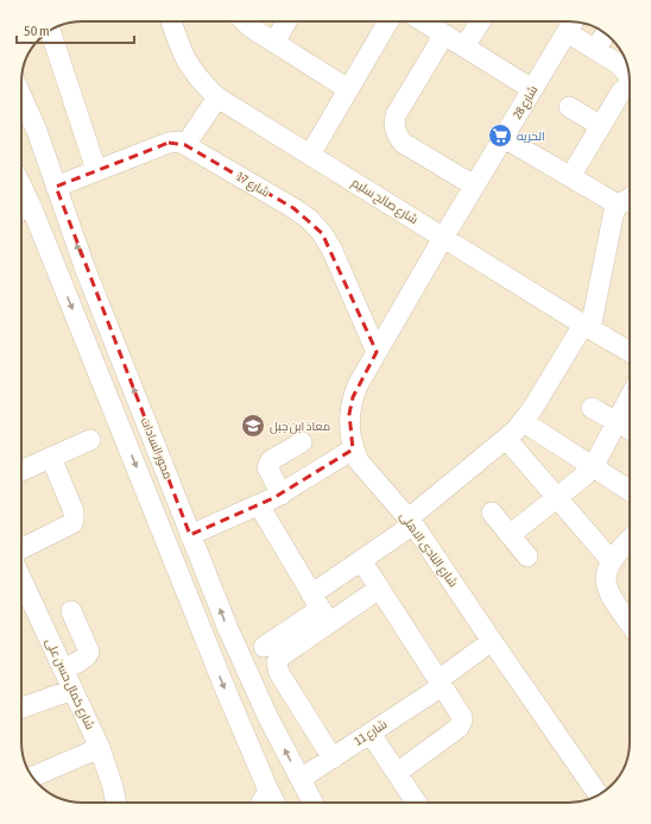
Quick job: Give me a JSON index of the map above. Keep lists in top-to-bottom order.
{
  "streets": {
    "street": [
      "شارع 28",
      "شارع 17",
      "شارع صالح سليم",
      "محور السادات",
      "شارع النادى الاهلى",
      "شارع كمال حسن على",
      "شارع 11"
    ]
  },
  "crossings": [
    ["شارع 28", "شارع صالح سليم"],
    ["شارع 28", "شارع النادى الاهلى"],
    ["شارع 17", "محور السادات"],
    ["شارع 17", "شارع النادى الاهلى"],
    ["شارع صالح سليم", "شارع النادى الاهلى"],
    ["محور السادات", "شارع 11"],
    ["شارع النادى الاهلى", "شارع 11"]
  ],
  "places": {
    "supermarket": ["الحريه"],
    "school or university": ["معاذ ابن جبل"]
  },
  "scale_bar": "50 m"
}
